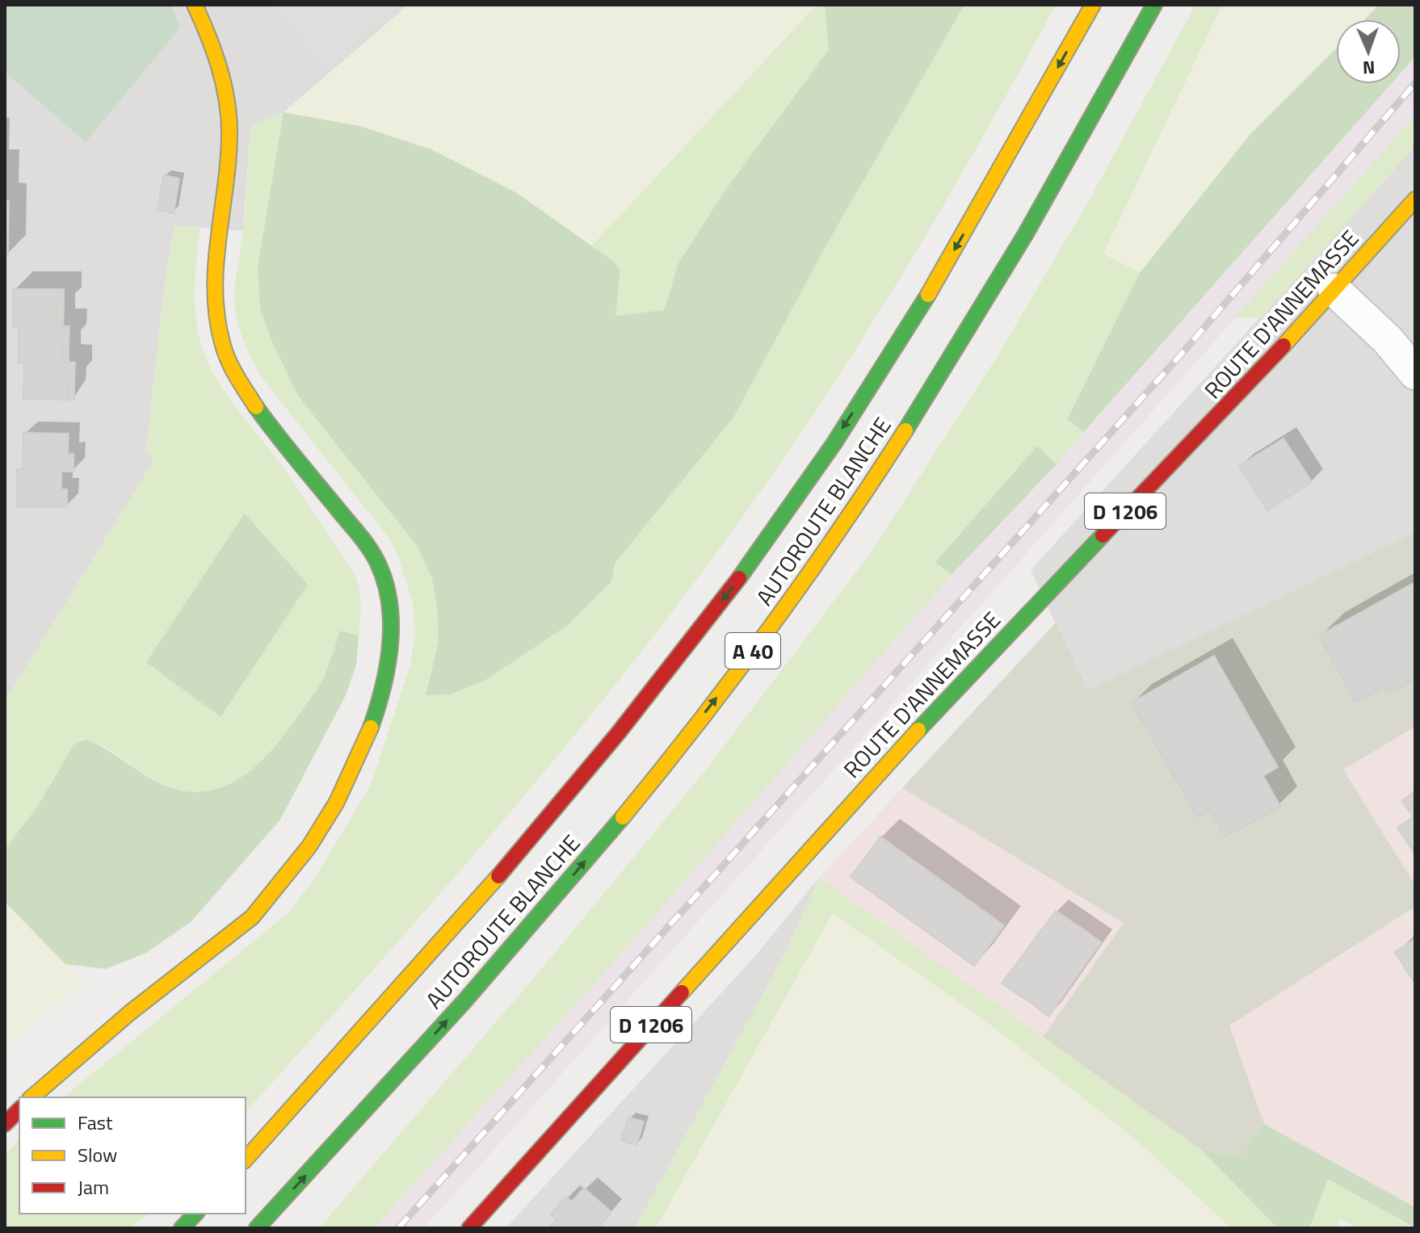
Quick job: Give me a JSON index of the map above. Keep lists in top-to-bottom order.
{
  "streets": {
    "main road": [
      "ROUTE D'ANNEMASSE",
      "AUTOROUTE BLANCHE",
      "D 1206",
      "A 40"
    ]
  },
  "legend": ["Fast", "Slow", "Jam"],
  "north": "bottom"
}
